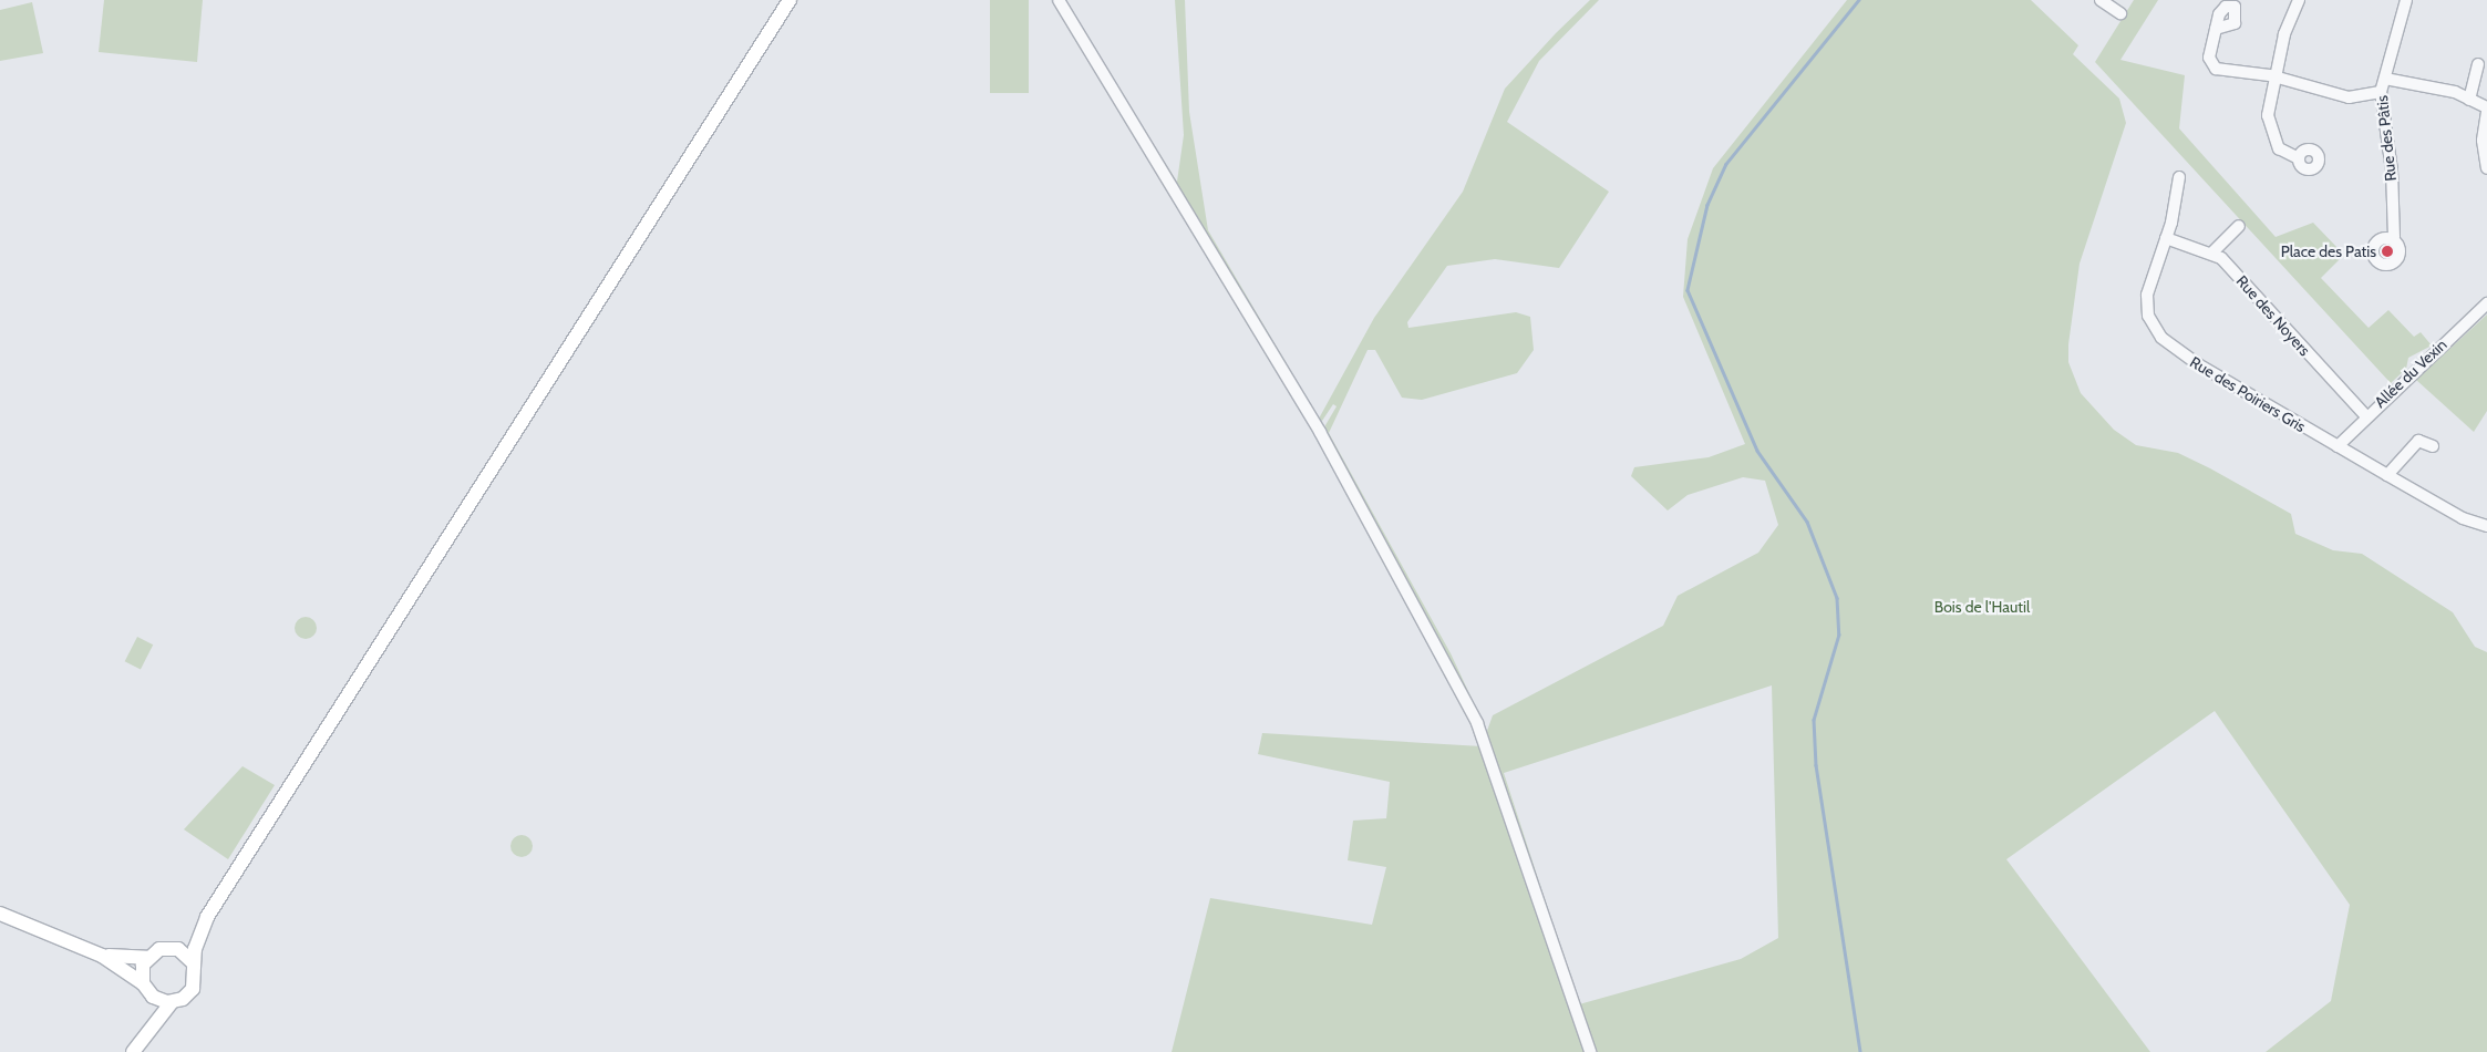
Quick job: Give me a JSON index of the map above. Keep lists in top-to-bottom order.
{
  "streets": {
    "street": [
      "Rue des Pâtis",
      "Rue des Noyers",
      "Allée du Vexin",
      "Rue des Poiriers Gris"
    ]
  },
  "crossings": [
    ["Rue des Noyers", "Allée du Vexin"],
    ["Rue des Noyers", "Rue des Poiriers Gris"],
    ["Allée du Vexin", "Rue des Poiriers Gris"]
  ],
  "parks": ["Bois de l'Hautil"],
  "places": ["Place des Patis"]
}
